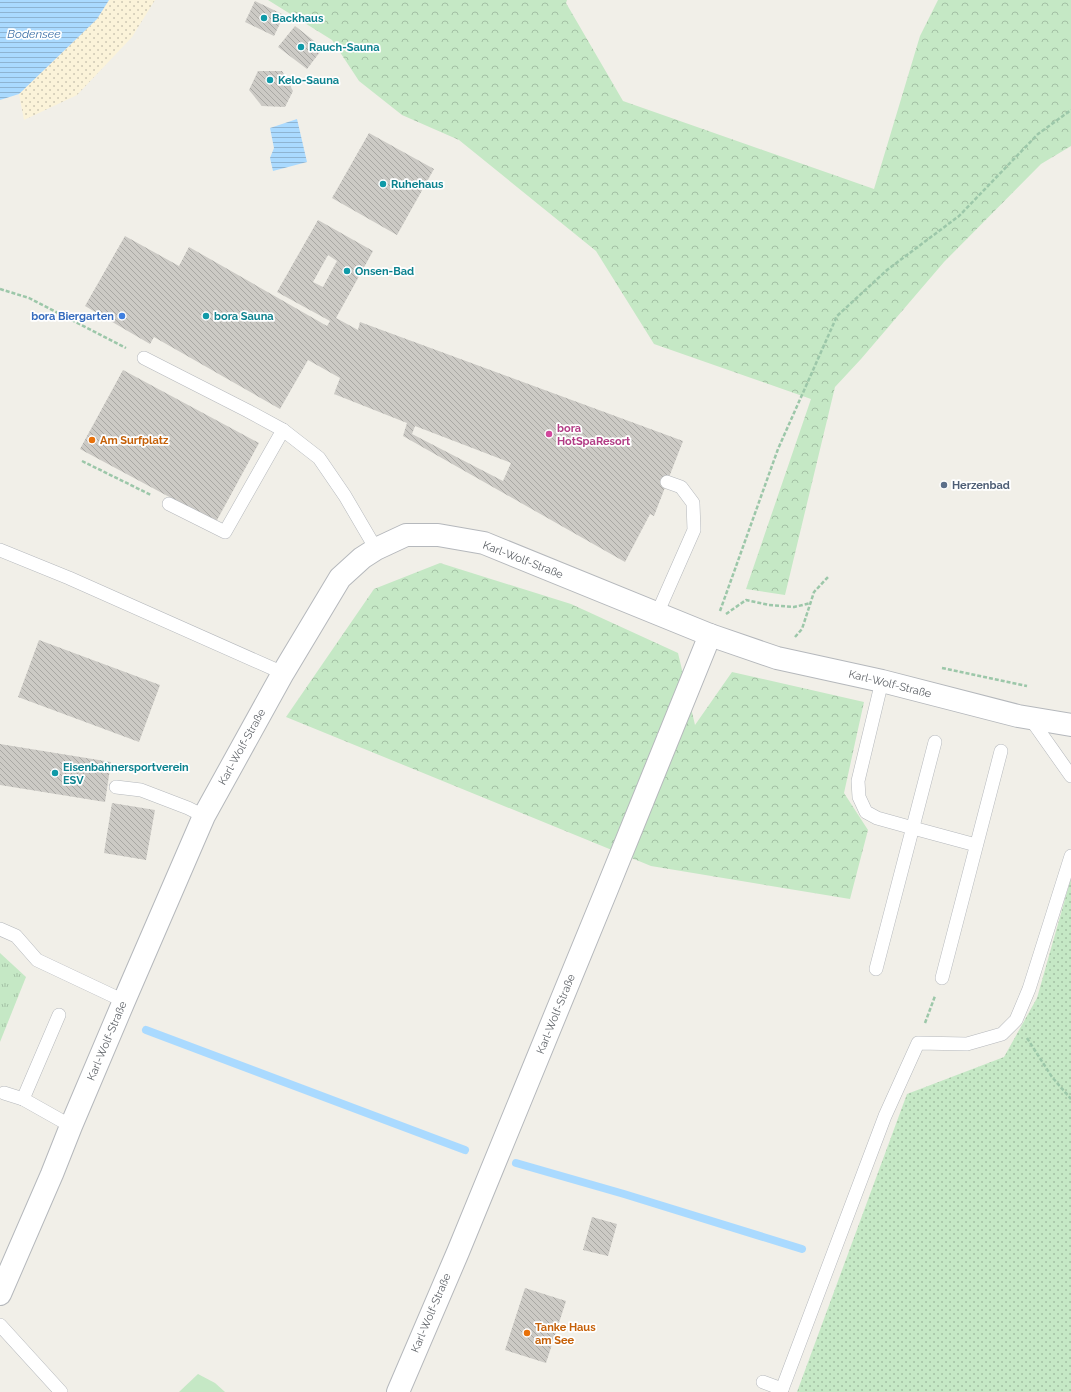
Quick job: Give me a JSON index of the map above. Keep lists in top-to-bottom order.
{
  "streets": {
    "street": ["Karl-Wolf-Straße"]
  },
  "water": ["Bodensee"],
  "places": [
    "Backhaus",
    "Rauch-Sauna",
    "Kelo-Sauna",
    "Ruhehaus",
    "Onsen-Bad",
    "bora Biergarten",
    "bora Sauna",
    "bora HotSpaResort",
    "Am Surfplatz",
    "Herzenbad",
    "Eisenbahnersportverein ESV",
    "Tanke Haus am See"
  ]
}
